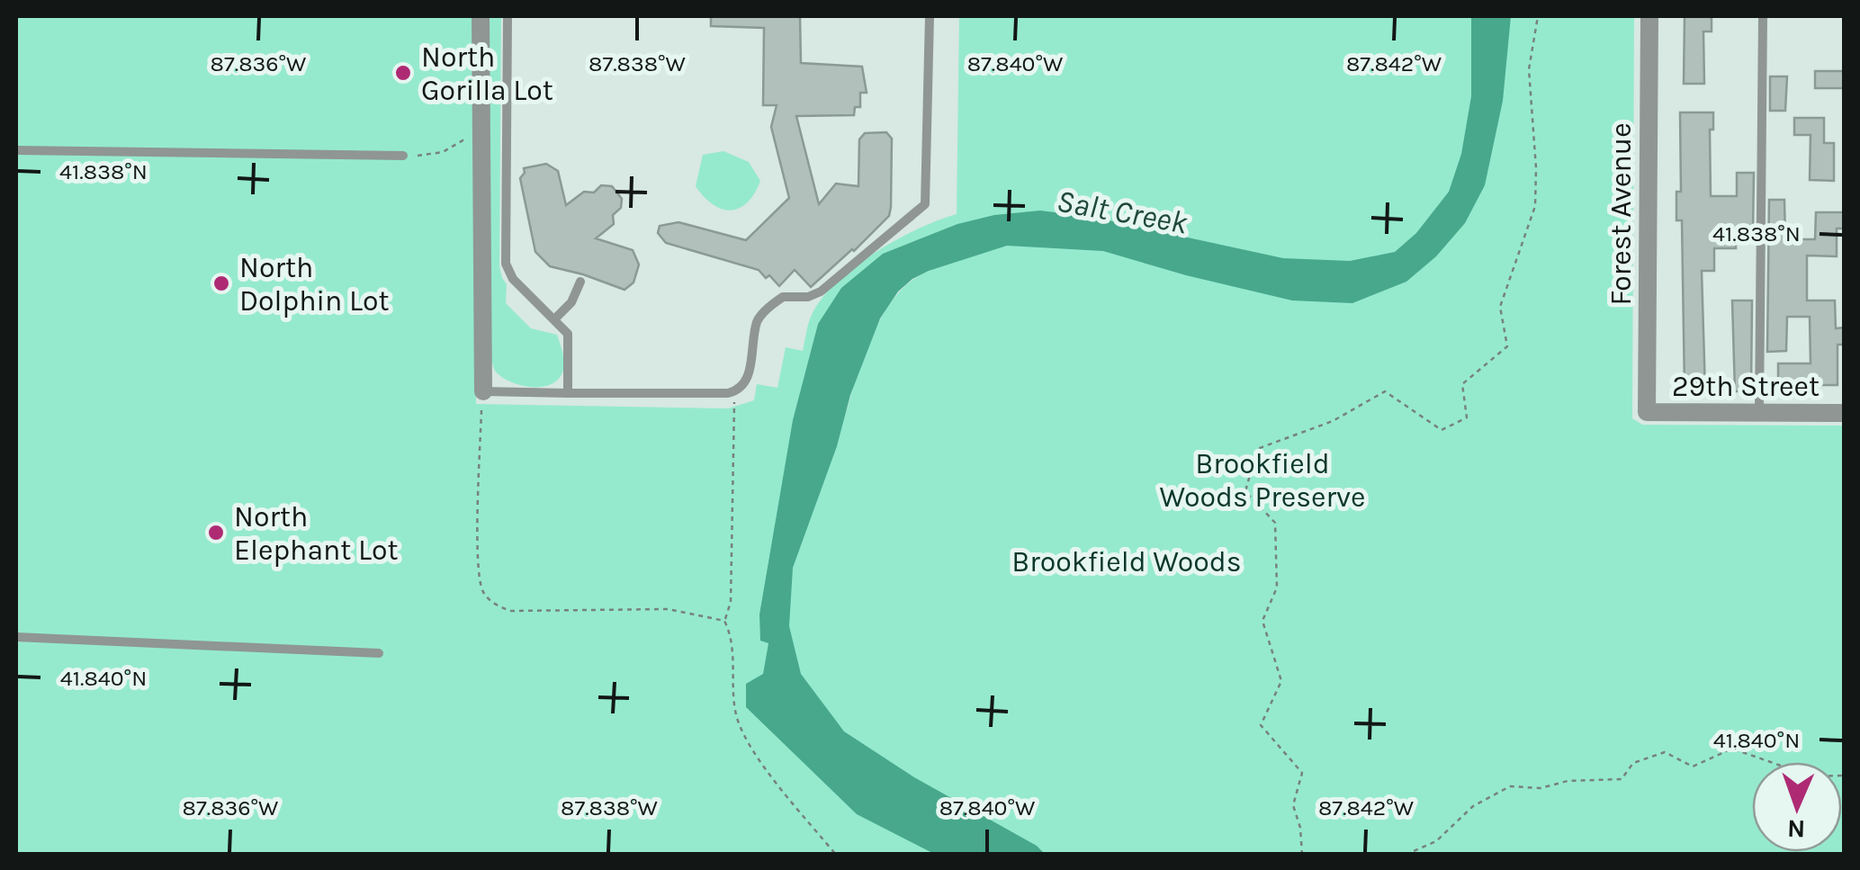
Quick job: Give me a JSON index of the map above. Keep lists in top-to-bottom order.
{
  "streets": {
    "street": ["Forest Avenue", "29th Street"]
  },
  "crossings": [
    ["Forest Avenue", "29th Street"]
  ],
  "water": ["Salt Creek"],
  "parks": ["Brookfield Woods Preserve", "Brookfield Woods"],
  "places": ["North Gorilla Lot", "North Dolphin Lot", "North Elephant Lot"],
  "north": "bottom",
  "coordinates": [
    "87.836°W",
    "87.838°W",
    "87.840°W",
    "87.842°W",
    "41.838°N",
    "41.840°N"
  ]
}
